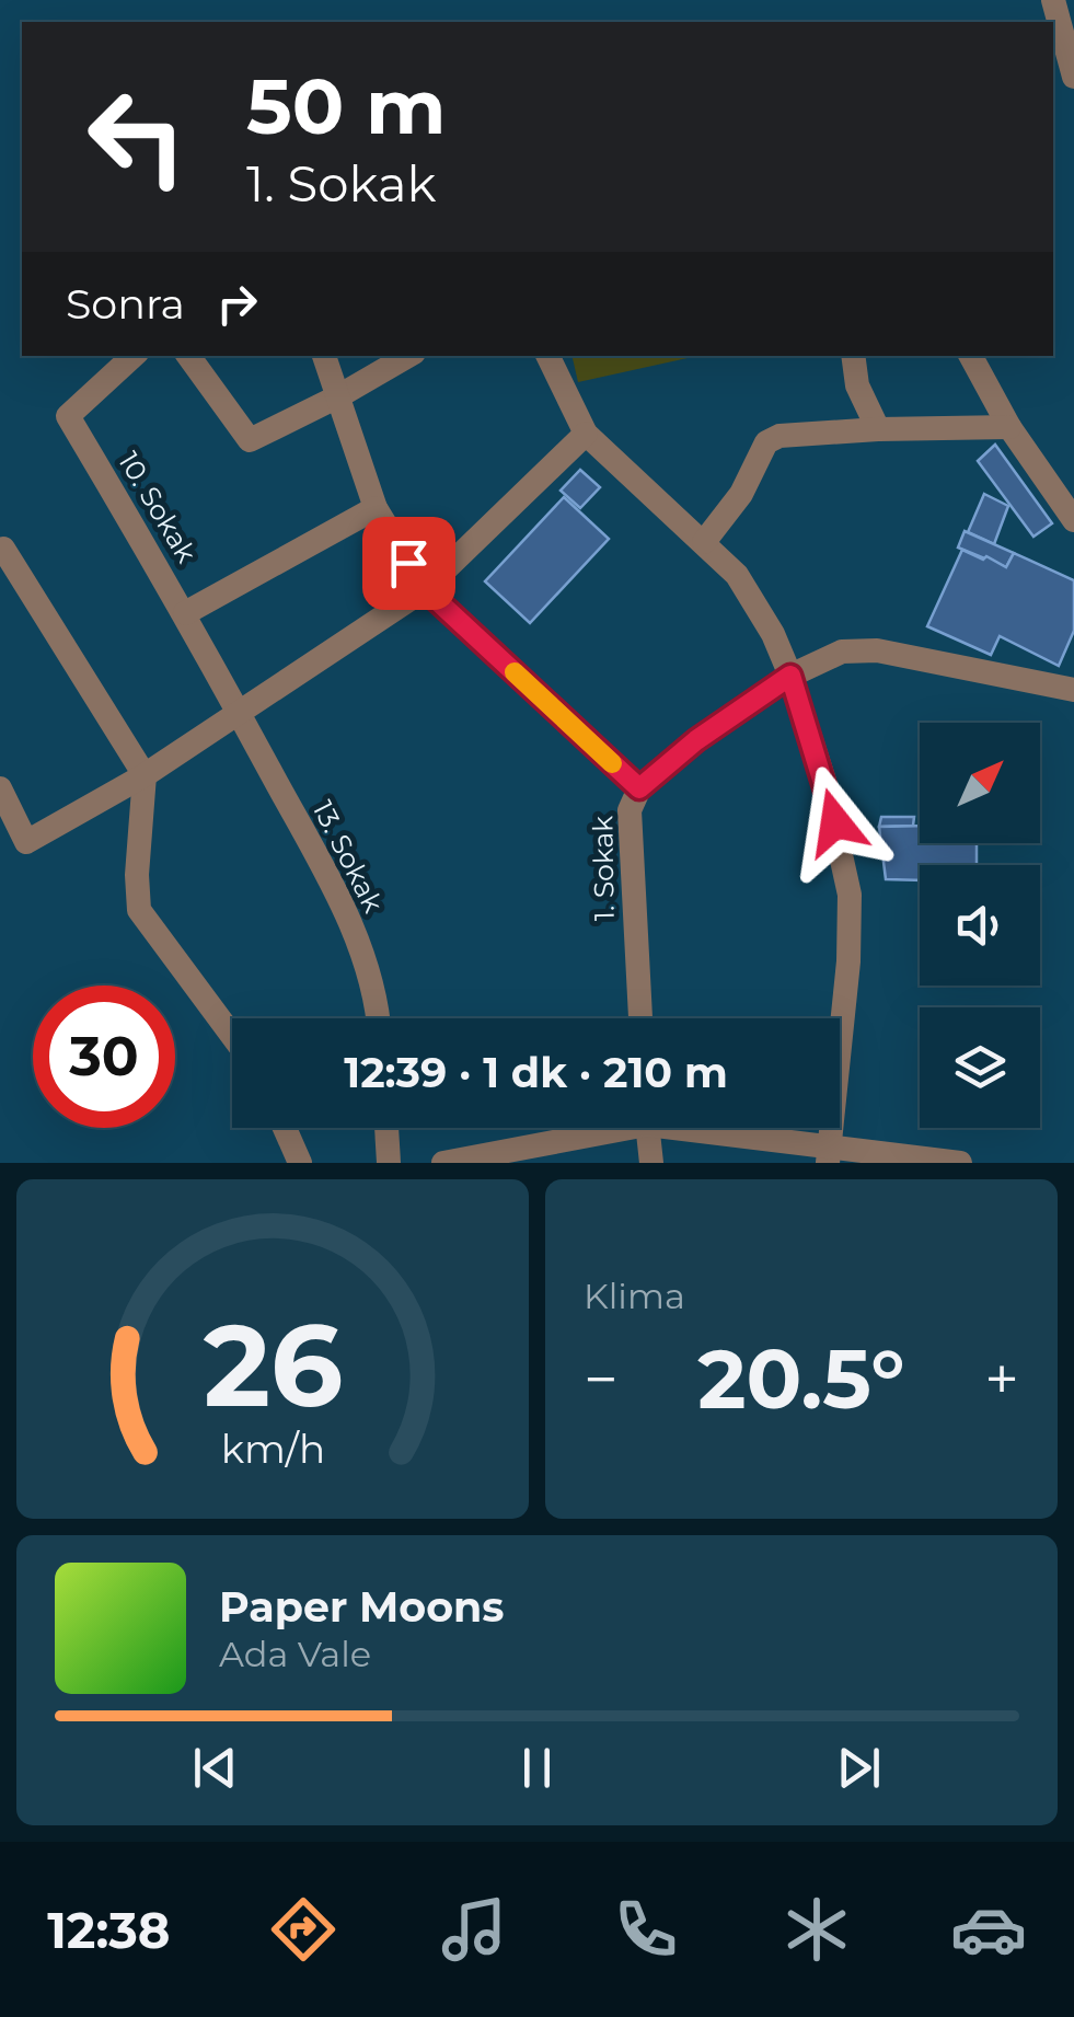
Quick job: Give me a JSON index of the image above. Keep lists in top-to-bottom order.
{
  "streets": {
    "street": ["10. Sokak", "13. Sokak", "1. Sokak"]
  },
  "crossings": [
    ["10. Sokak", "13. Sokak"]
  ],
  "north": "top right",
  "page": {
    "turn": ["50 m", "1. Sokak"],
    "then": "Sonra",
    "limit": "30",
    "trip": "12:39 · 1 dk · 210 m",
    "tile": "Klima",
    "heat": ["−", "20.5°", "+"],
    "song": ["Paper Moons", "Ada Vale"],
    "tabs": "12:38",
    "gauge": ["26", "km/h"]
  }
}
